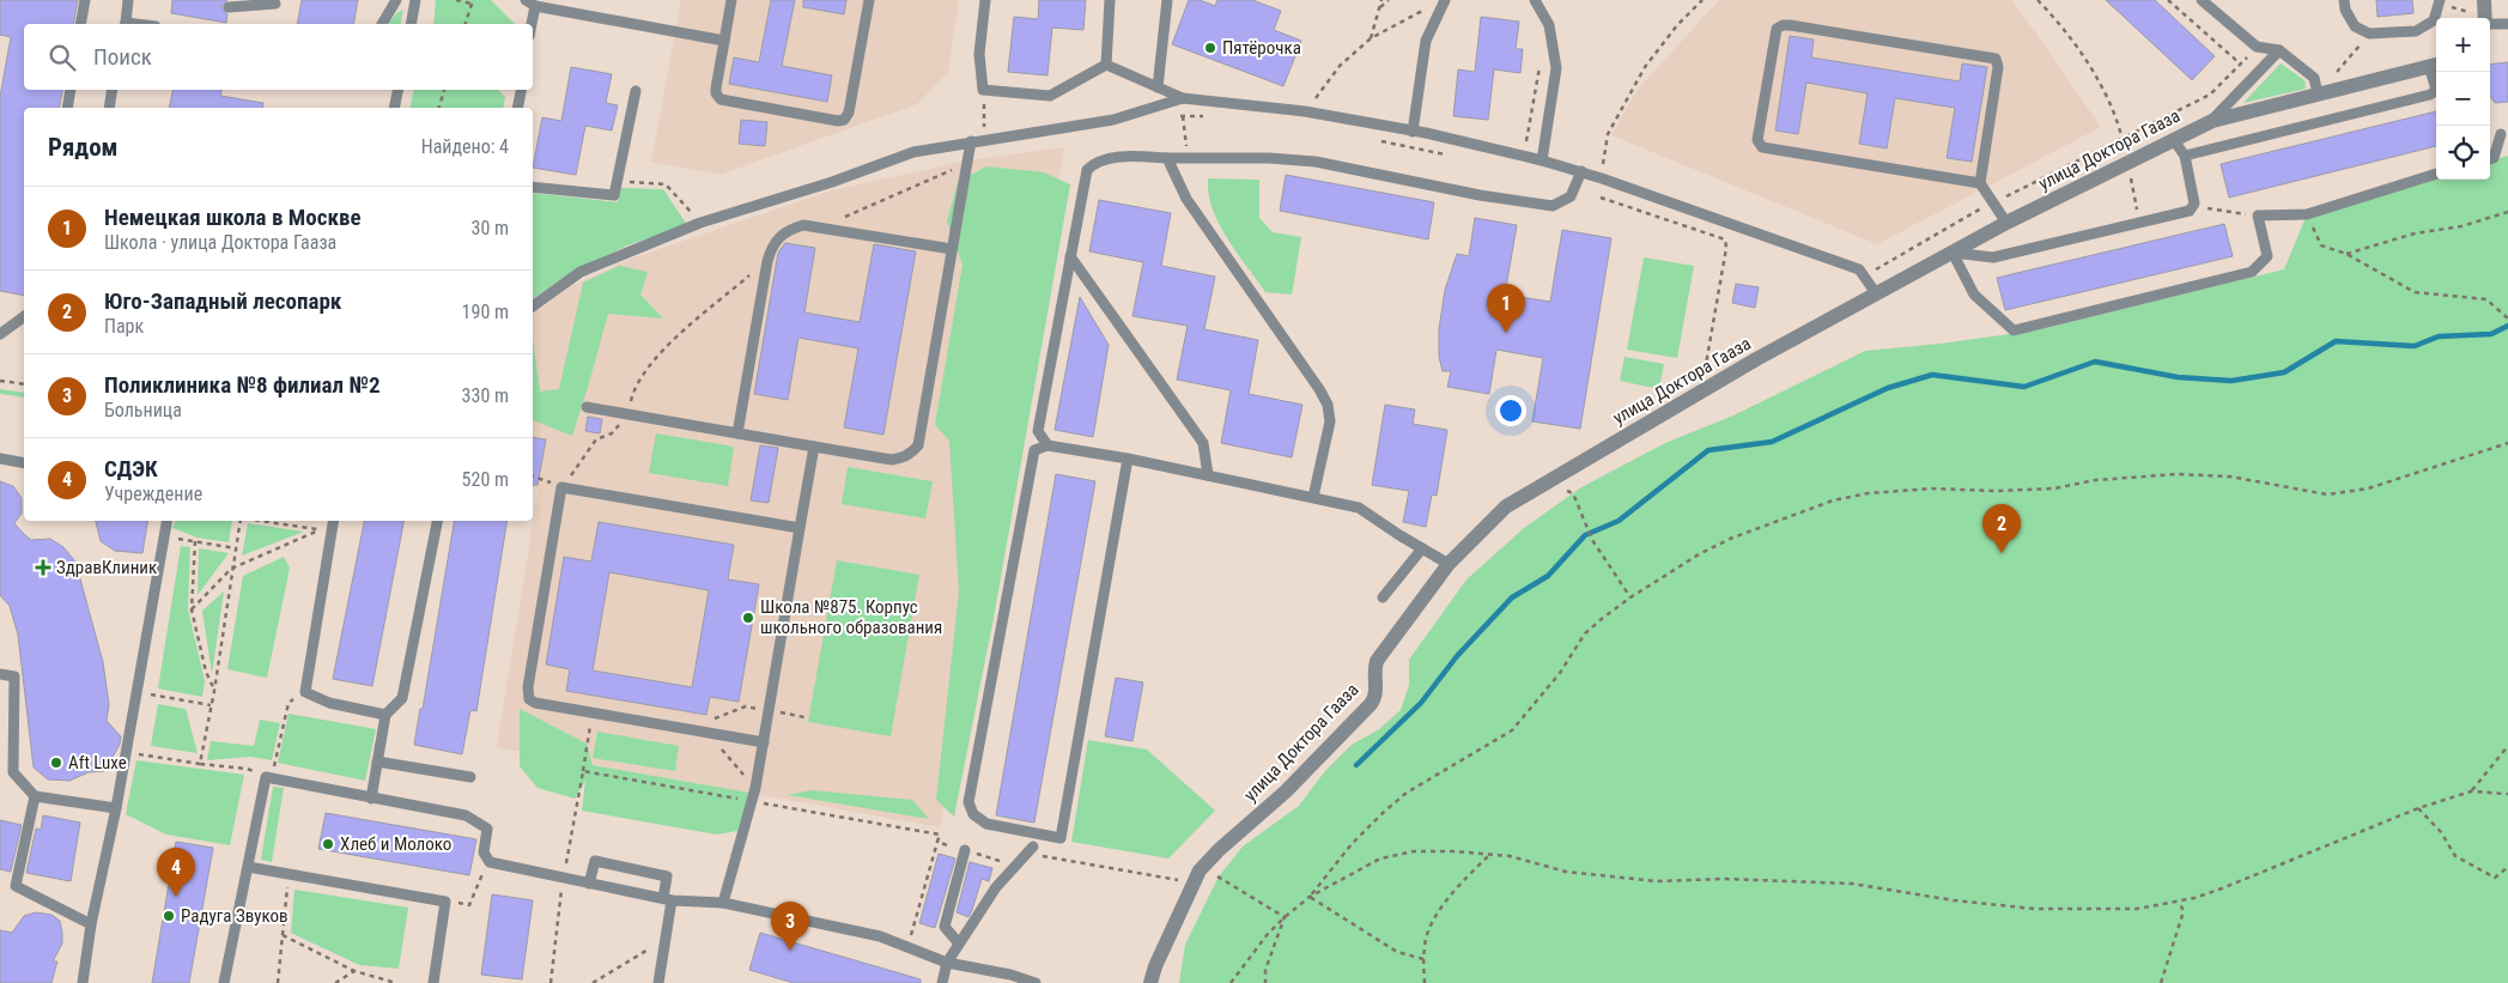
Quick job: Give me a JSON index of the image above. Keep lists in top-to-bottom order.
{
  "streets": {
    "street": ["улица Доктора Гааза"]
  },
  "places": {
    "other": [
      "Пятёрочка",
      "Школа №875. Корпус школьного образования",
      "Aft Luxe",
      "Хлеб и Молоко",
      "Радуга Звуков"
    ],
    "health": ["ЗдравКлиник"]
  },
  "page": {
    "map_buttons": ["+", "−"],
    "search": "Поиск",
    "heading": ["Рядом", "Найдено: 4"],
    "list": [
      {
        "mark": "1",
        "name": "Немецкая школа в Москве",
        "note": "Школа · улица Доктора Гааза",
        "value": "30 m"
      },
      {
        "mark": "2",
        "name": "Юго-Западный лесопарк",
        "note": "Парк",
        "value": "190 m"
      },
      {
        "mark": "3",
        "name": "Поликлиника №8 филиал №2",
        "note": "Больница",
        "value": "330 m"
      },
      {
        "mark": "4",
        "name": "СДЭК",
        "note": "Учреждение",
        "value": "520 m"
      }
    ],
    "pins": [
      "1",
      "2",
      "4",
      "3"
    ]
  }
}
